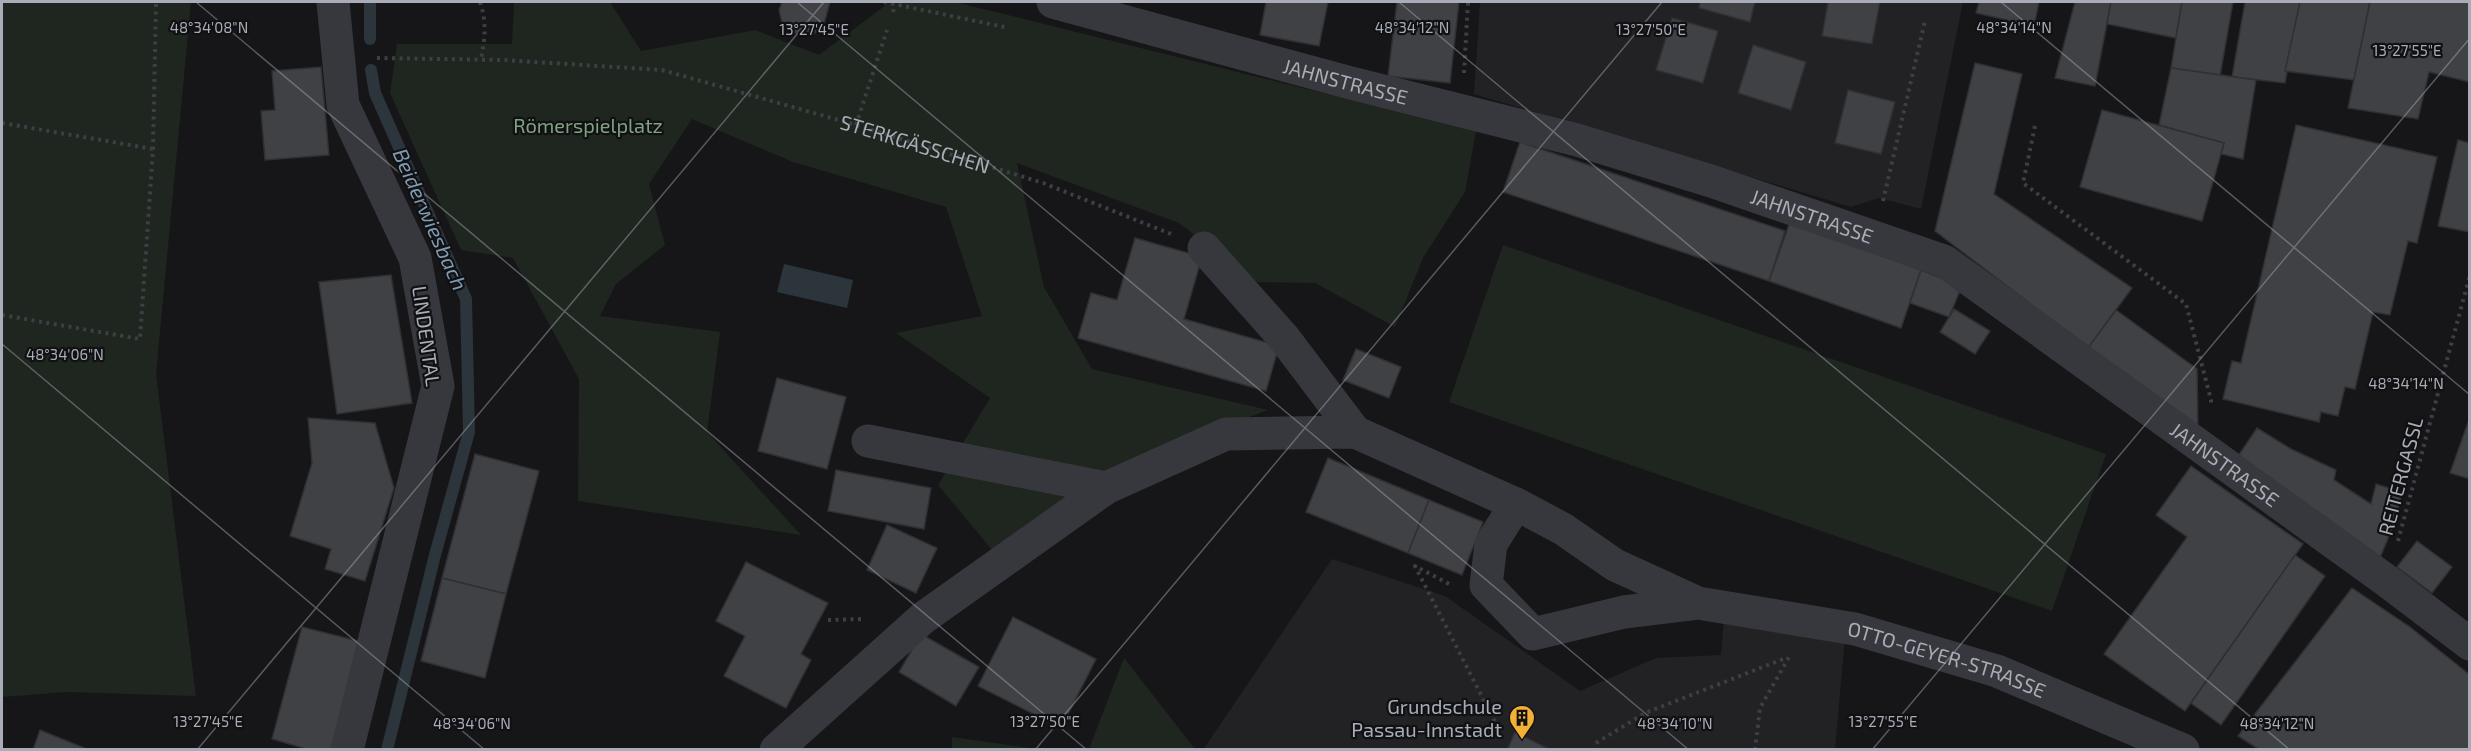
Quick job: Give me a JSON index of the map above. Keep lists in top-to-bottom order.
{
  "streets": {
    "street": ["JAHNSTRASSE", "LINDENTAL", "OTTO-GEYER-STRASSE"],
    "path": ["STERKGÄSSCHEN", "REITERGASSL"]
  },
  "crossings": [
    ["JAHNSTRASSE", "REITERGASSL"]
  ],
  "water": ["Beiderwiesbach"],
  "parks": ["Römerspielplatz"],
  "places": {
    "building": ["Grundschule Passau-Innstadt"]
  },
  "coordinates": [
    "48°34'08\"N",
    "48°34'12\"N",
    "48°34'14\"N",
    "13°27'45\"E",
    "13°27'50\"E",
    "13°27'55\"E",
    "48°34'06\"N",
    "48°34'10\"N"
  ]
}
